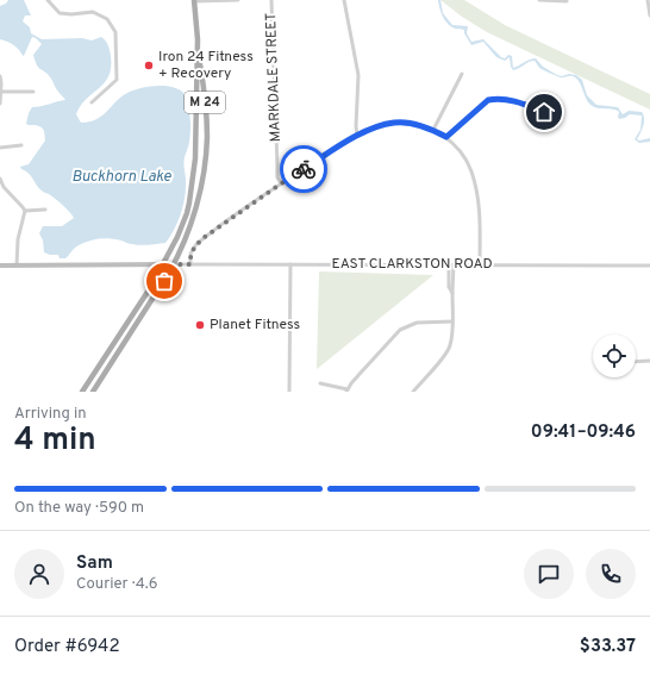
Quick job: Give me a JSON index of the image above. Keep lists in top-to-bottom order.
{
  "streets": {
    "main road": ["M 24"],
    "street": ["MARKDALE STREET", "EAST CLARKSTON ROAD"]
  },
  "crossings": [
    ["M 24", "EAST CLARKSTON ROAD"]
  ],
  "water": ["Buckhorn Lake"],
  "places": ["Iron 24 Fitness + Recovery", "Planet Fitness"],
  "page": {
    "heading": ["4 min", "Arriving in", "09:41–09:46"],
    "panel": [
      "Sam",
      "Courier · 4.6",
      "Order #6942",
      "$33.37"
    ],
    "bar": "On the way · 590 m"
  }
}
